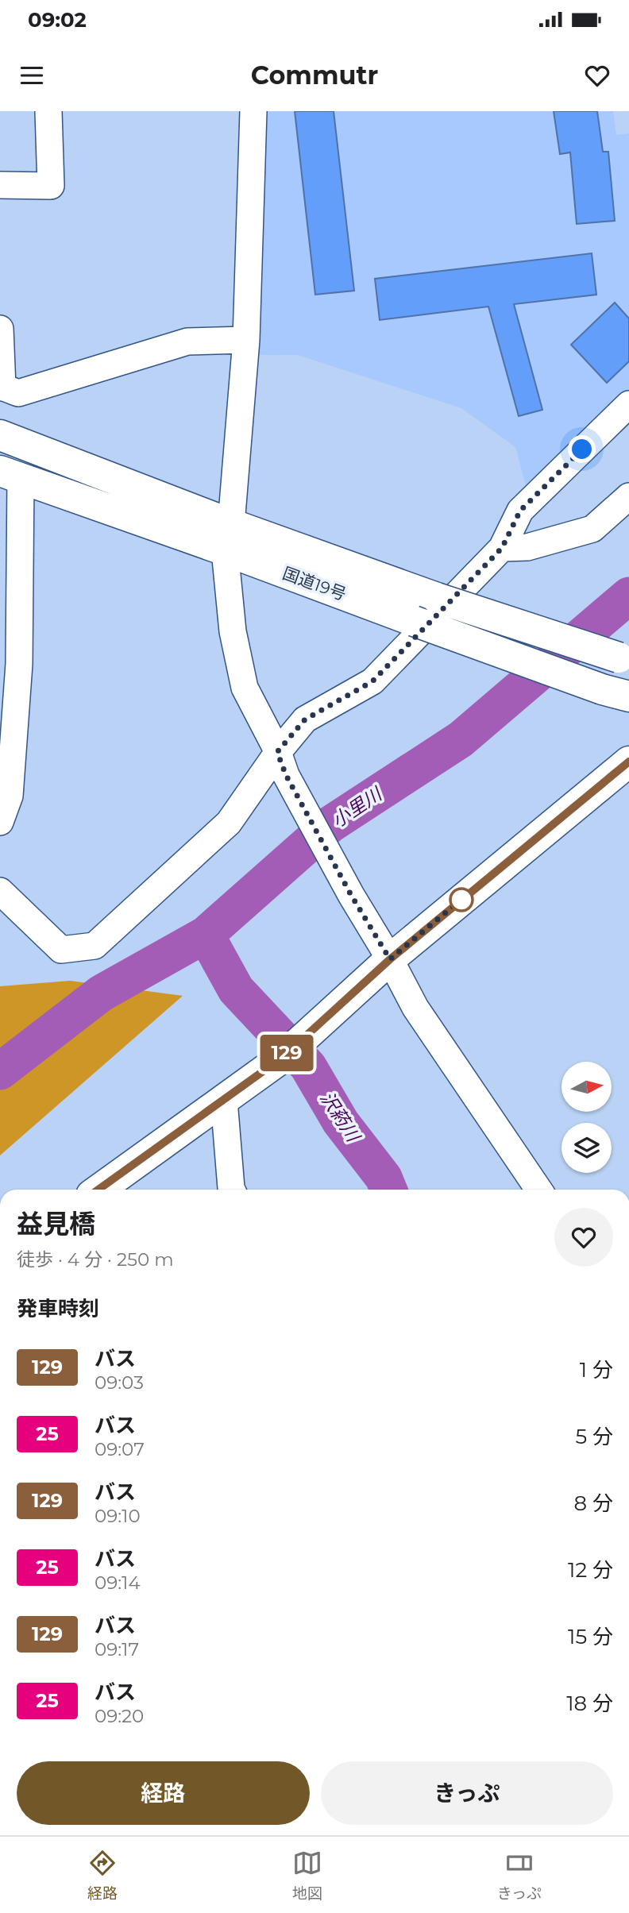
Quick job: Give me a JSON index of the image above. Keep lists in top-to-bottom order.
{
  "streets": {
    "main road": ["国道19号"]
  },
  "water": ["小里川", "沢葯川"],
  "lines": ["bus line 129"],
  "north": "right",
  "page": {
    "status": "09:02",
    "header": "Commutr",
    "on_map": "129",
    "heading": [
      ["益見橋", "徒歩 · 4 分 · 250 m"],
      "発車時刻"
    ],
    "list": [
      {
        "mark": "129",
        "name": "バス",
        "note": "09:03",
        "value": "1 分"
      },
      {
        "mark": "25",
        "name": "バス",
        "note": "09:07",
        "value": "5 分"
      },
      {
        "mark": "129",
        "name": "バス",
        "note": "09:10",
        "value": "8 分"
      },
      {
        "mark": "25",
        "name": "バス",
        "note": "09:14",
        "value": "12 分"
      },
      {
        "mark": "129",
        "name": "バス",
        "note": "09:17",
        "value": "15 分"
      },
      {
        "mark": "25",
        "name": "バス",
        "note": "09:20",
        "value": "18 分"
      }
    ],
    "buttons": ["経路", "きっぷ"],
    "tabs": ["経路", "地図", "きっぷ"]
  }
}
